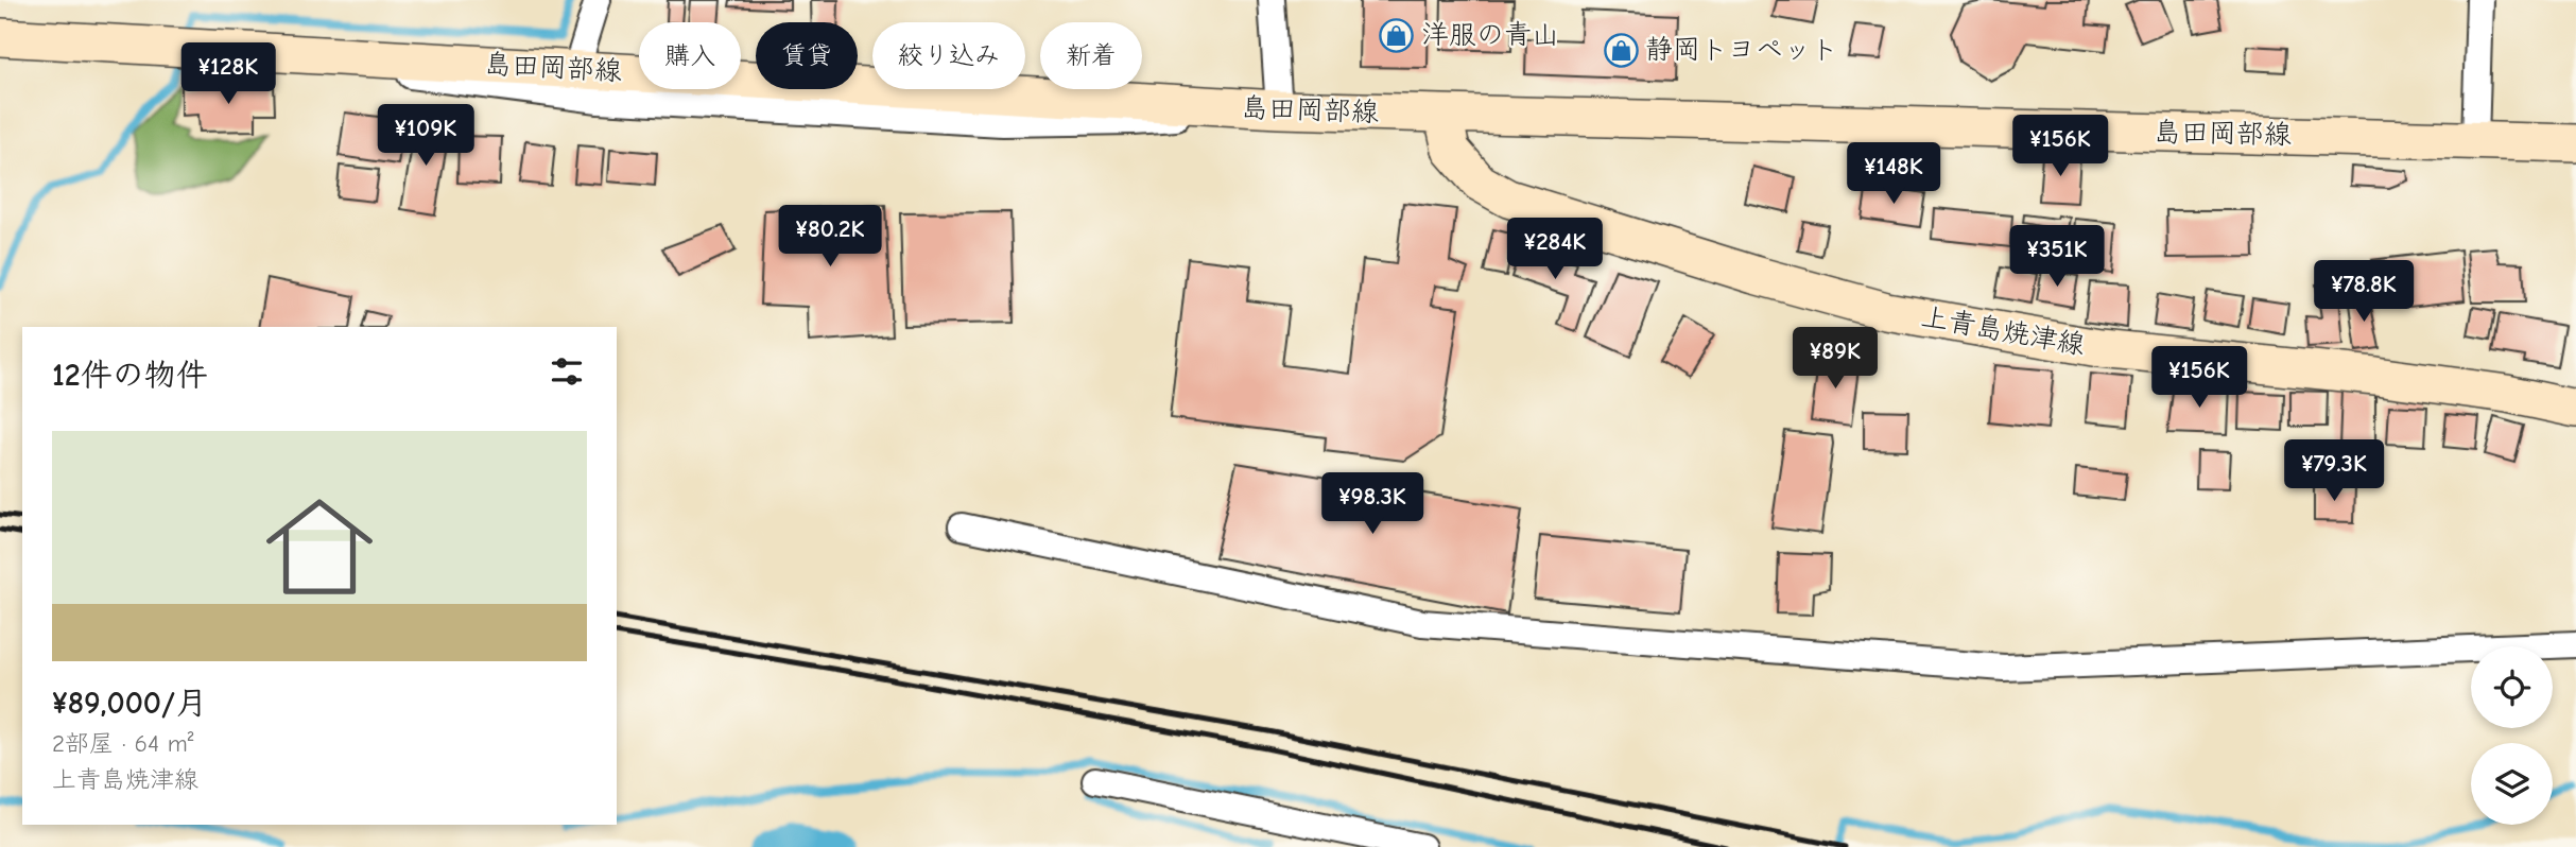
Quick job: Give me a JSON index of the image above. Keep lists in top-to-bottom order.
{
  "streets": {
    "main road": ["島田岡部線", "上青島焼津線"]
  },
  "crossings": [
    ["島田岡部線", "上青島焼津線"]
  ],
  "places": {
    "shop": ["洋服の青山", "静岡トヨペット"]
  },
  "page": {
    "chip": [
      "購入",
      "賃貸",
      "絞り込み",
      "新着"
    ],
    "price": [
      "¥128K",
      "¥109K",
      "¥156K",
      "¥148K",
      "¥80.2K",
      "¥284K",
      "¥351K",
      "¥78.8K",
      "¥89K",
      "¥156K",
      "¥79.3K",
      "¥98.3K"
    ],
    "heading": "12件の物件",
    "list": [
      {
        "name": "¥89,000/月",
        "note": "2部屋 · 64 m² · 上青島焼津線"
      }
    ]
  }
}
